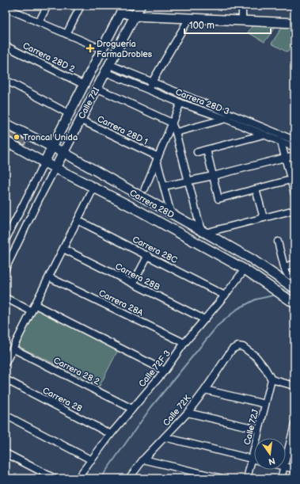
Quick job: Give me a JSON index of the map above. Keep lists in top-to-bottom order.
{
  "streets": {
    "street": [
      "Carrera 28D 2",
      "Carrera 28D 3",
      "Calle 72I",
      "Carrera 28D 1",
      "Carrera 28D",
      "Carrera 28C",
      "Carrera 28B",
      "Carrera 28A",
      "Calle 72F 3",
      "Carrera 28 2",
      "Carrera 28",
      "Calle 72K",
      "Calle 72J"
    ]
  },
  "crossings": [
    ["Carrera 28D 2", "Calle 72I"],
    ["Carrera 28D 3", "Calle 72I"],
    ["Calle 72I", "Carrera 28D 1"],
    ["Calle 72I", "Carrera 28D"],
    ["Carrera 28D", "Calle 72F 3"],
    ["Carrera 28C", "Calle 72F 3"],
    ["Carrera 28B", "Calle 72F 3"],
    ["Carrera 28A", "Calle 72F 3"],
    ["Calle 72F 3", "Carrera 28 2"],
    ["Calle 72F 3", "Carrera 28"],
    ["Calle 72K", "Calle 72J"]
  ],
  "places": {
    "health": ["Droguería FarmaDrobles"],
    "other": ["Troncal Unida"]
  },
  "scale_bar": "100 m",
  "north": "bottom"
}
